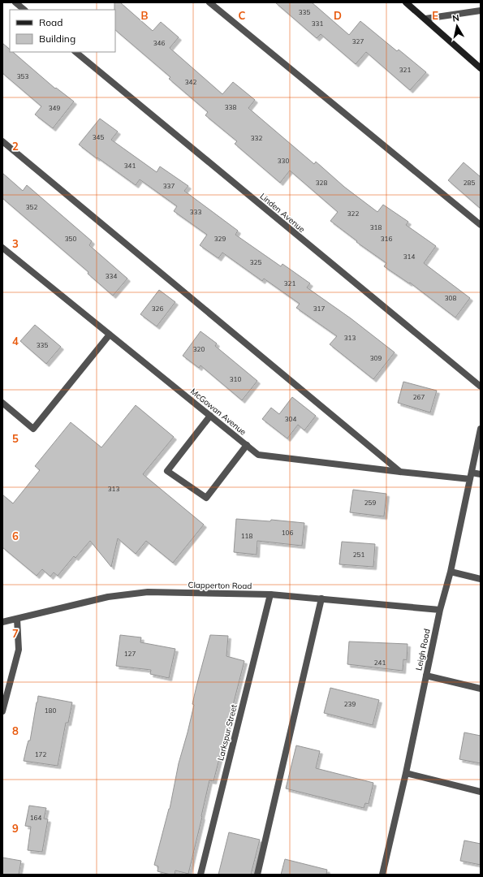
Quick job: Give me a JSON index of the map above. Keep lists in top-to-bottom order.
{
  "streets": {
    "street": [
      "Linden Avenue",
      "McGowan Avenue",
      "Clapperton Road",
      "Leigh Road",
      "Larkspur Street"
    ]
  },
  "crossings": [
    ["McGowan Avenue", "Leigh Road"],
    ["Clapperton Road", "Leigh Road"],
    ["Clapperton Road", "Larkspur Street"]
  ],
  "house_numbers": [
    "335",
    "331",
    "327",
    "346",
    "321",
    "353",
    "342",
    "338",
    "349",
    "345",
    "332",
    "330",
    "341",
    "328",
    "285",
    "337",
    "352",
    "333",
    "322",
    "318",
    "350",
    "329",
    "316",
    "314",
    "325",
    "334",
    "321",
    "308",
    "326",
    "317",
    "313",
    "335",
    "320",
    "309",
    "310",
    "267",
    "304",
    "313",
    "259",
    "106",
    "118",
    "251",
    "127",
    "241",
    "239",
    "180",
    "172",
    "164"
  ],
  "legend": ["Road", "Building"],
  "north": "top",
  "grid": {
    "columns": [
      "B",
      "C",
      "D",
      "E"
    ],
    "rows": [
      "2",
      "3",
      "4",
      "5",
      "6",
      "7",
      "8",
      "9"
    ]
  }
}
